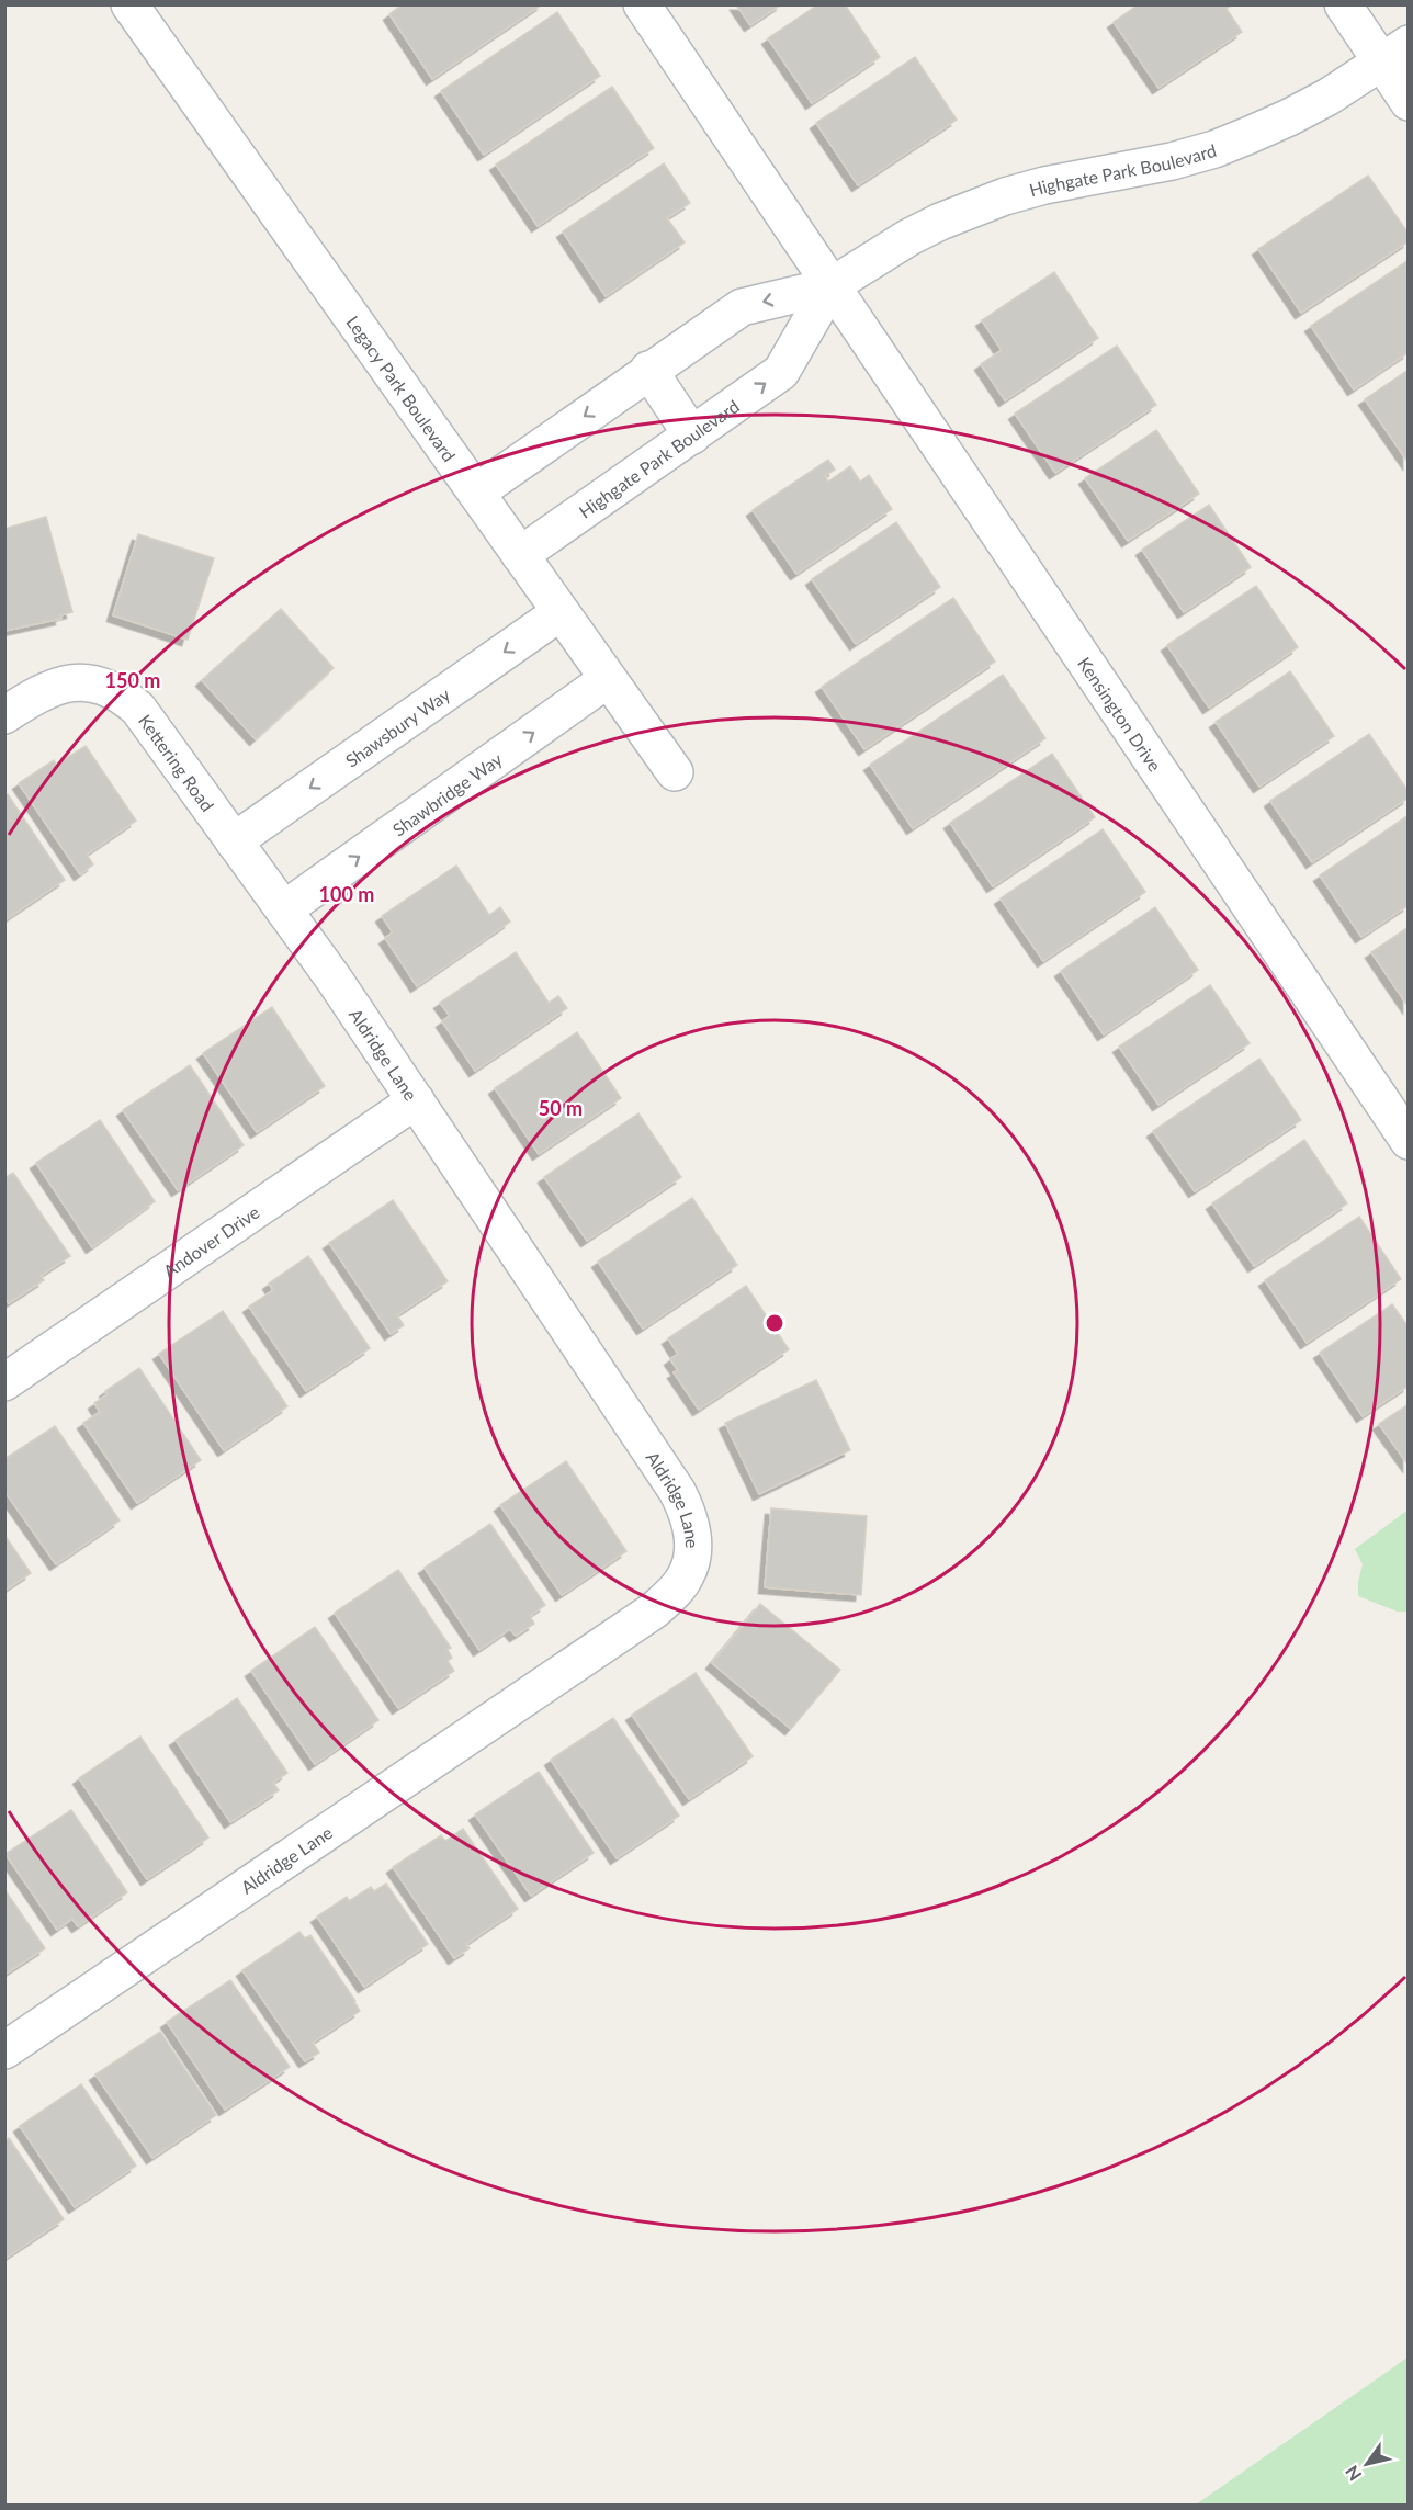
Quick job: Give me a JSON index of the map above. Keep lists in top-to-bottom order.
{
  "streets": {
    "street": [
      "Highgate Park Boulevard",
      "Legacy Park Boulevard",
      "Kensington Drive",
      "Shawsbury Way",
      "Kettering Road",
      "Shawbridge Way",
      "Aldridge Lane",
      "Andover Drive"
    ]
  },
  "crossings": [
    ["Highgate Park Boulevard", "Legacy Park Boulevard"],
    ["Highgate Park Boulevard", "Kensington Drive"],
    ["Legacy Park Boulevard", "Shawsbury Way"],
    ["Legacy Park Boulevard", "Shawbridge Way"],
    ["Shawsbury Way", "Kettering Road"],
    ["Shawsbury Way", "Aldridge Lane"],
    ["Kettering Road", "Aldridge Lane"],
    ["Shawbridge Way", "Aldridge Lane"],
    ["Aldridge Lane", "Andover Drive"]
  ],
  "one_way": ["Shawsbury Way", "Shawbridge Way"],
  "north": "bottom left",
  "rings": ["150 m", "100 m", "50 m"]
}
